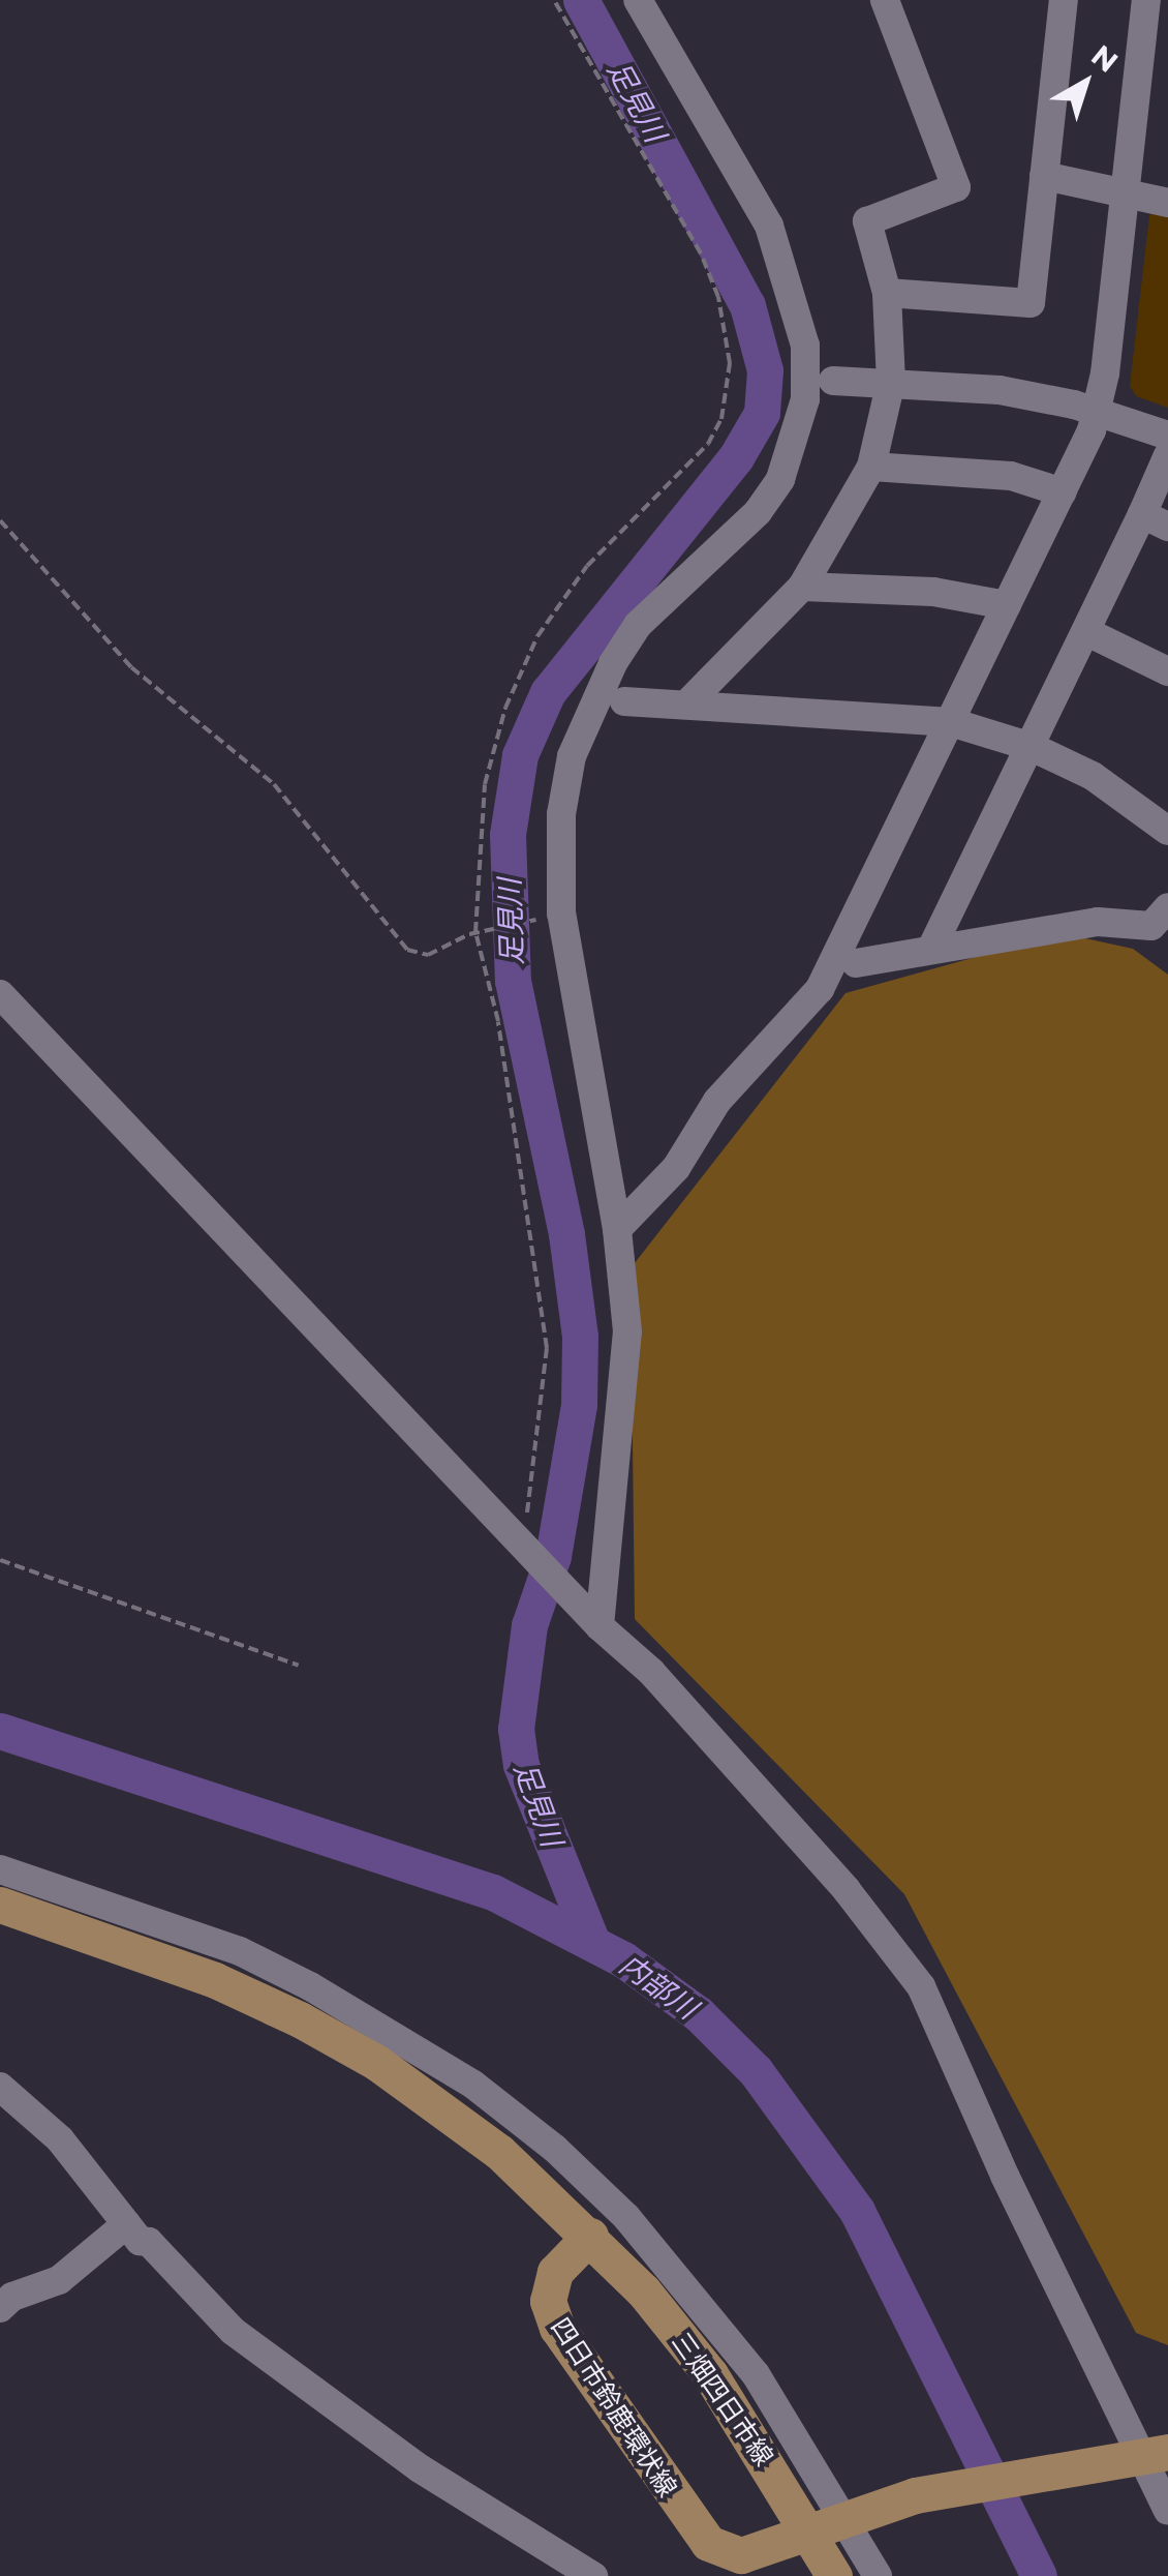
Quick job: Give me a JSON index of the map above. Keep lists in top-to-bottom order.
{
  "streets": {
    "main road": ["三畑四日市線", "四日市鈴鹿環状線"]
  },
  "crossings": [
    ["三畑四日市線", "四日市鈴鹿環状線"]
  ],
  "water": ["足見川", "内部川"],
  "north": "top right"
}
